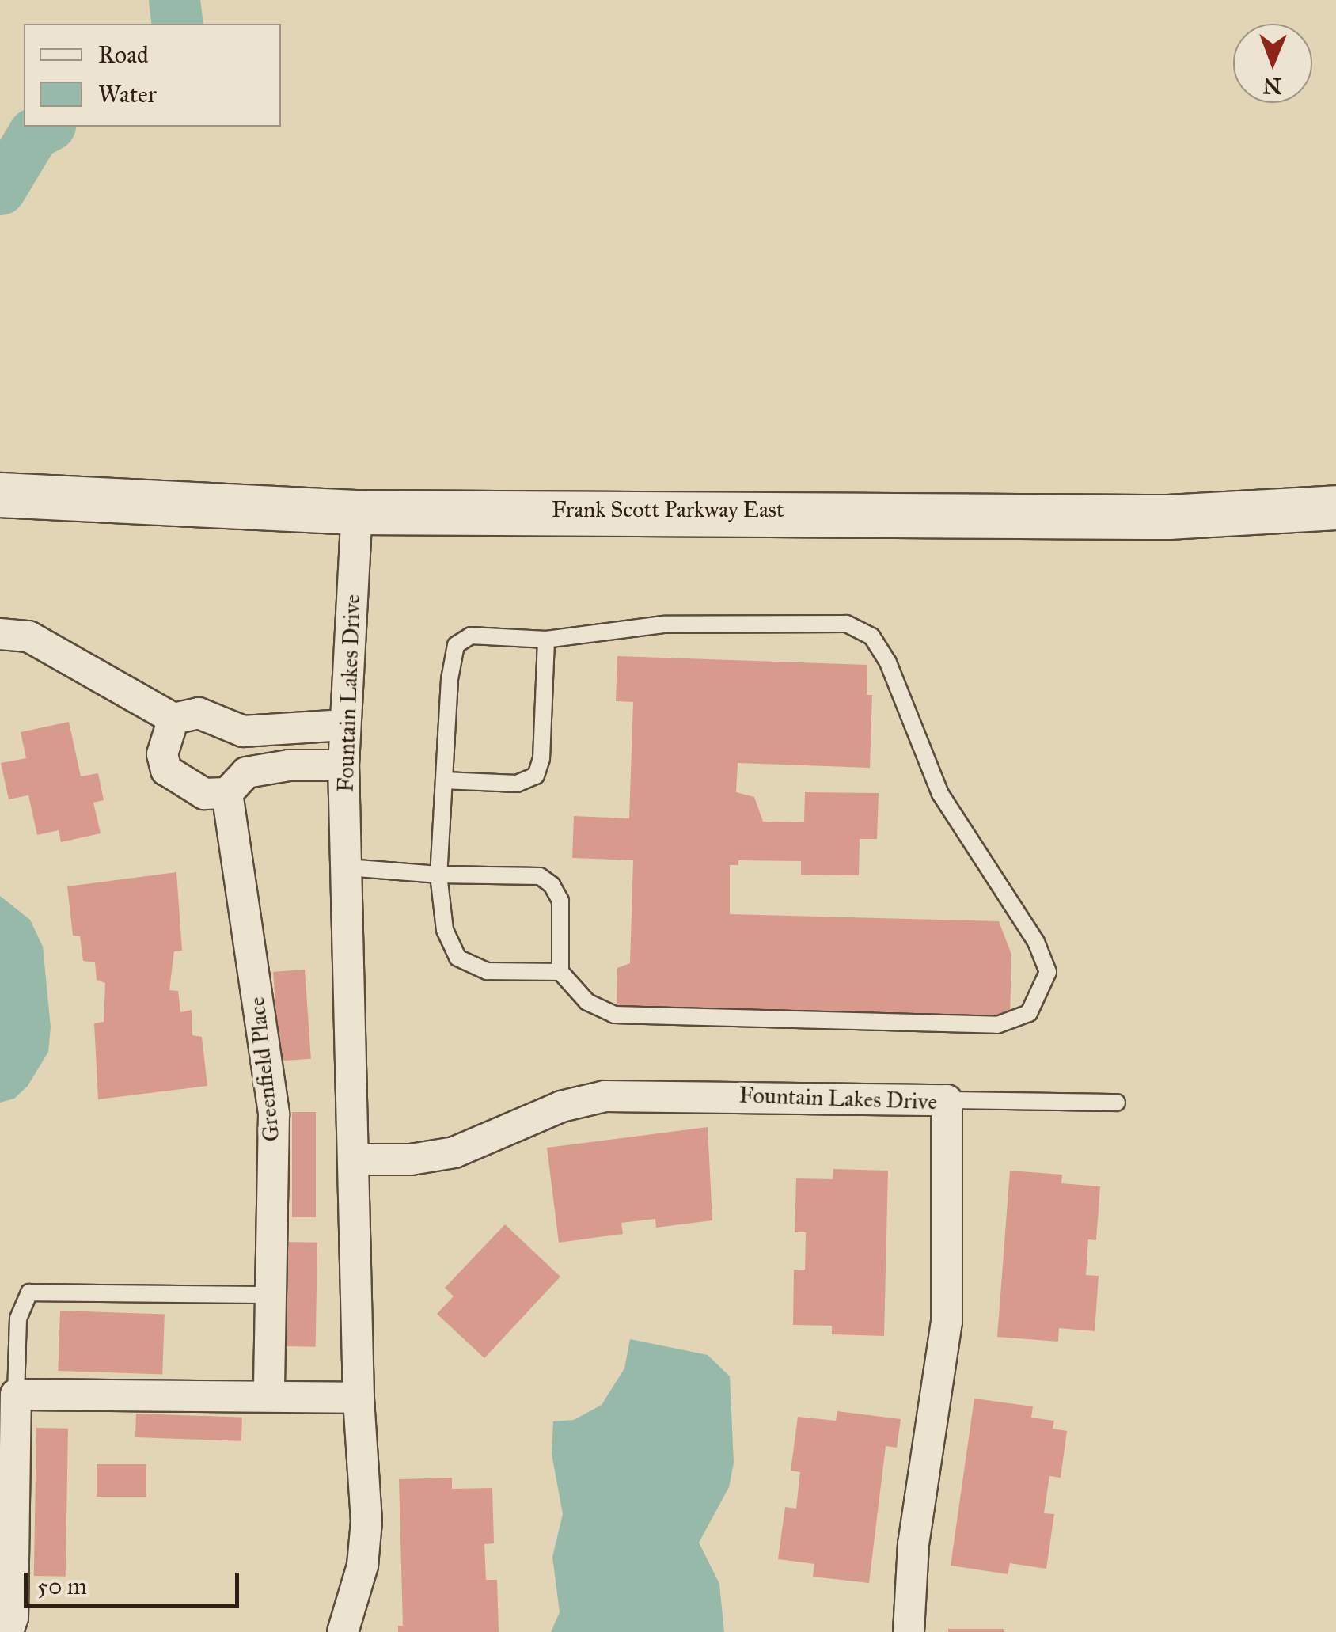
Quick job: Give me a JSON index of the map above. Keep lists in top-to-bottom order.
{
  "streets": {
    "main road": ["Frank Scott Parkway East"],
    "street": ["Fountain Lakes Drive", "Greenfield Place"]
  },
  "crossings": [
    ["Frank Scott Parkway East", "Fountain Lakes Drive"]
  ],
  "legend": ["Road", "Water"],
  "scale_bar": "50 m",
  "north": "bottom"
}
